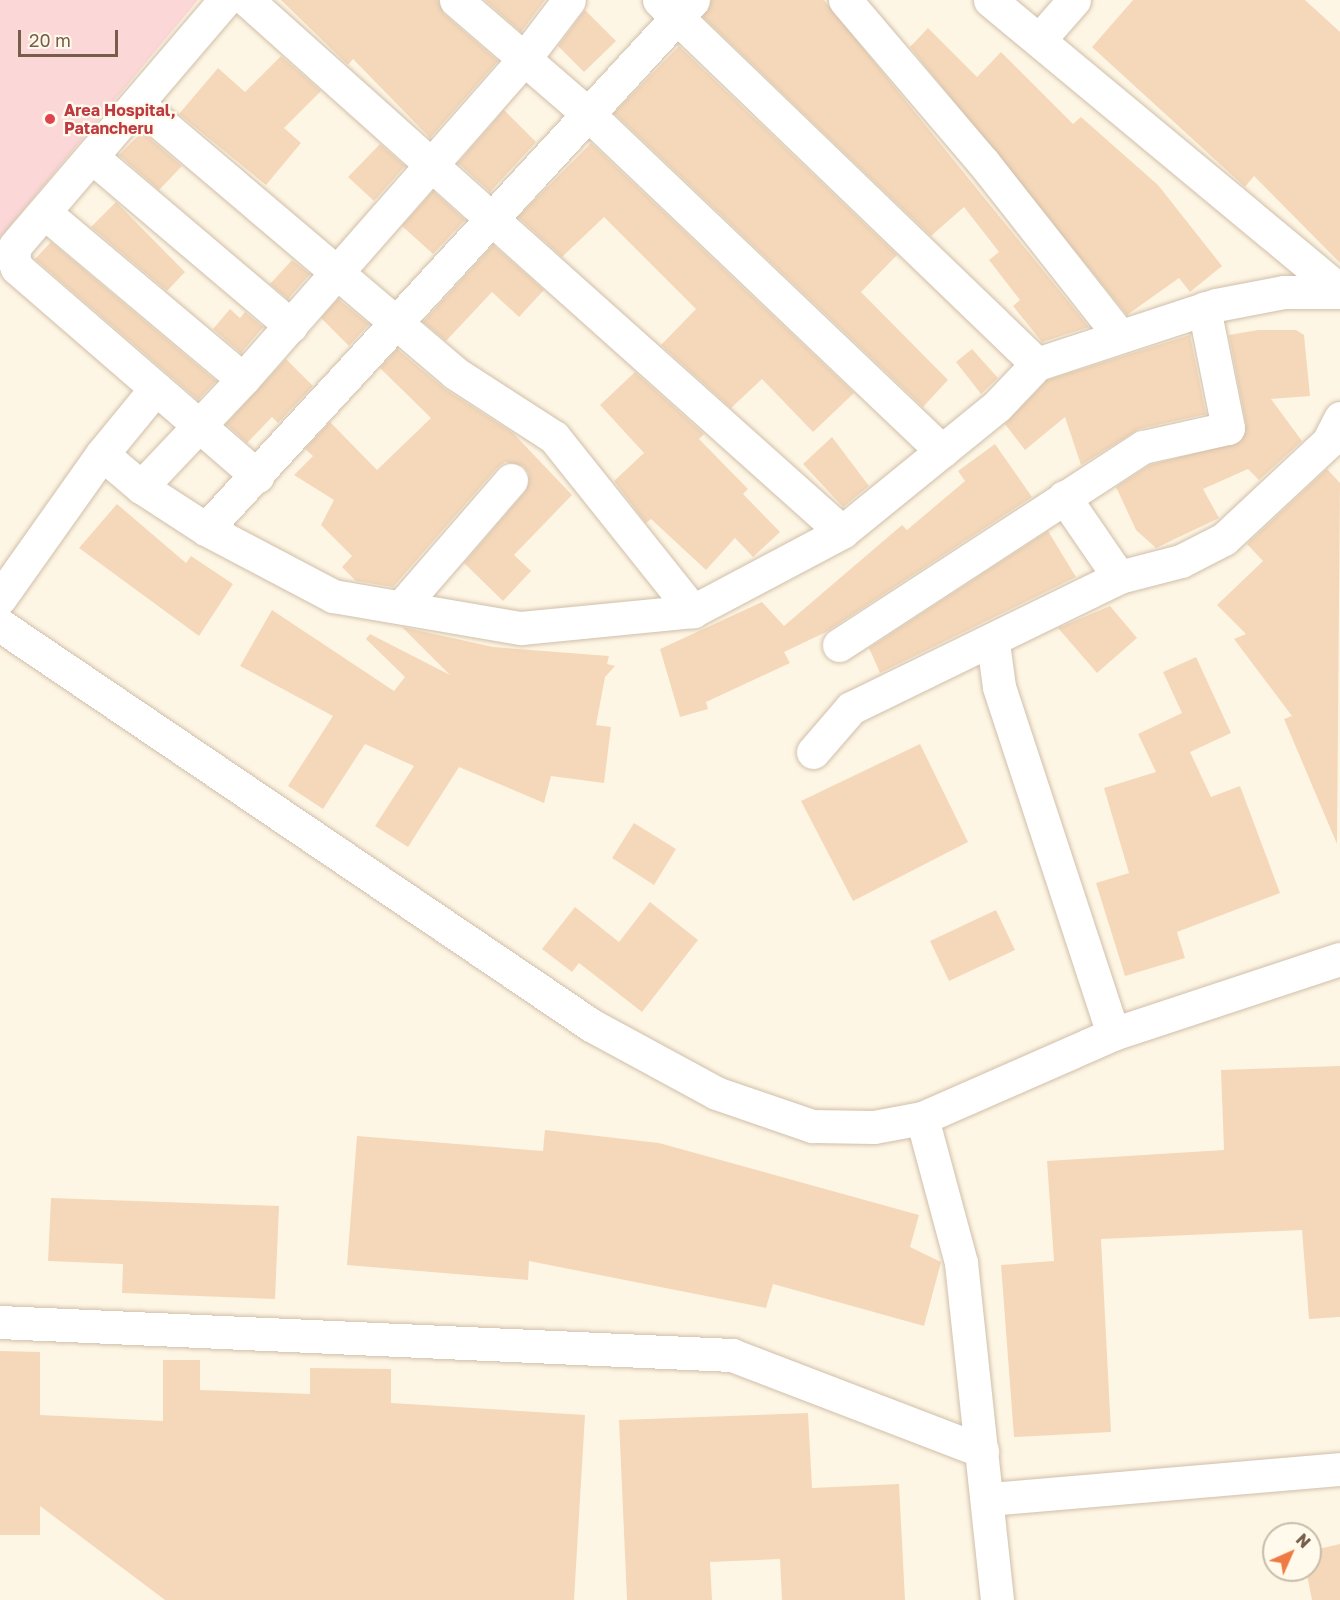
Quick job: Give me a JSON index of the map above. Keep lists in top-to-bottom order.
{
  "places": ["Area Hospital, Patancheru"],
  "scale_bar": "20 m",
  "north": "top right"
}
